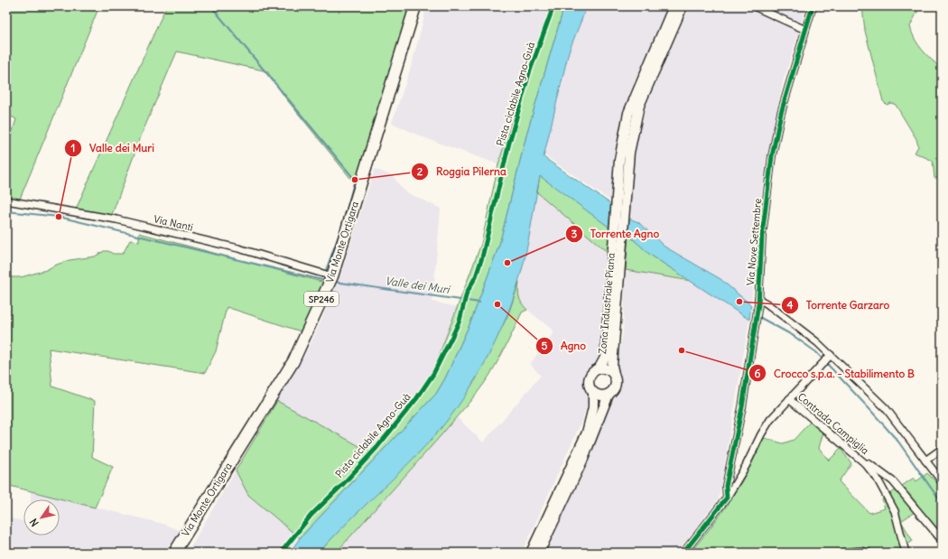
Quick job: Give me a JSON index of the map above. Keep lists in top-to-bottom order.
{
  "streets": {
    "main road": ["Via Monte Ortigara", "SP246", "Zona Industriale Piana"],
    "street": ["Via Nanti", "Via Nove Settembre", "Contrada Campiglia"],
    "cycle path": ["Pista ciclabile Agno-Guà"]
  },
  "crossings": [
    ["Via Nanti", "Via Monte Ortigara"]
  ],
  "water": ["Valle dei Muri"],
  "places": [
    "Roggia Pilerna",
    "Valle dei Muri",
    "Torrente Agno",
    "Torrente Garzaro",
    "Agno",
    "Crocco s.p.a. - Stabilimento B"
  ],
  "north": "bottom left"
}
